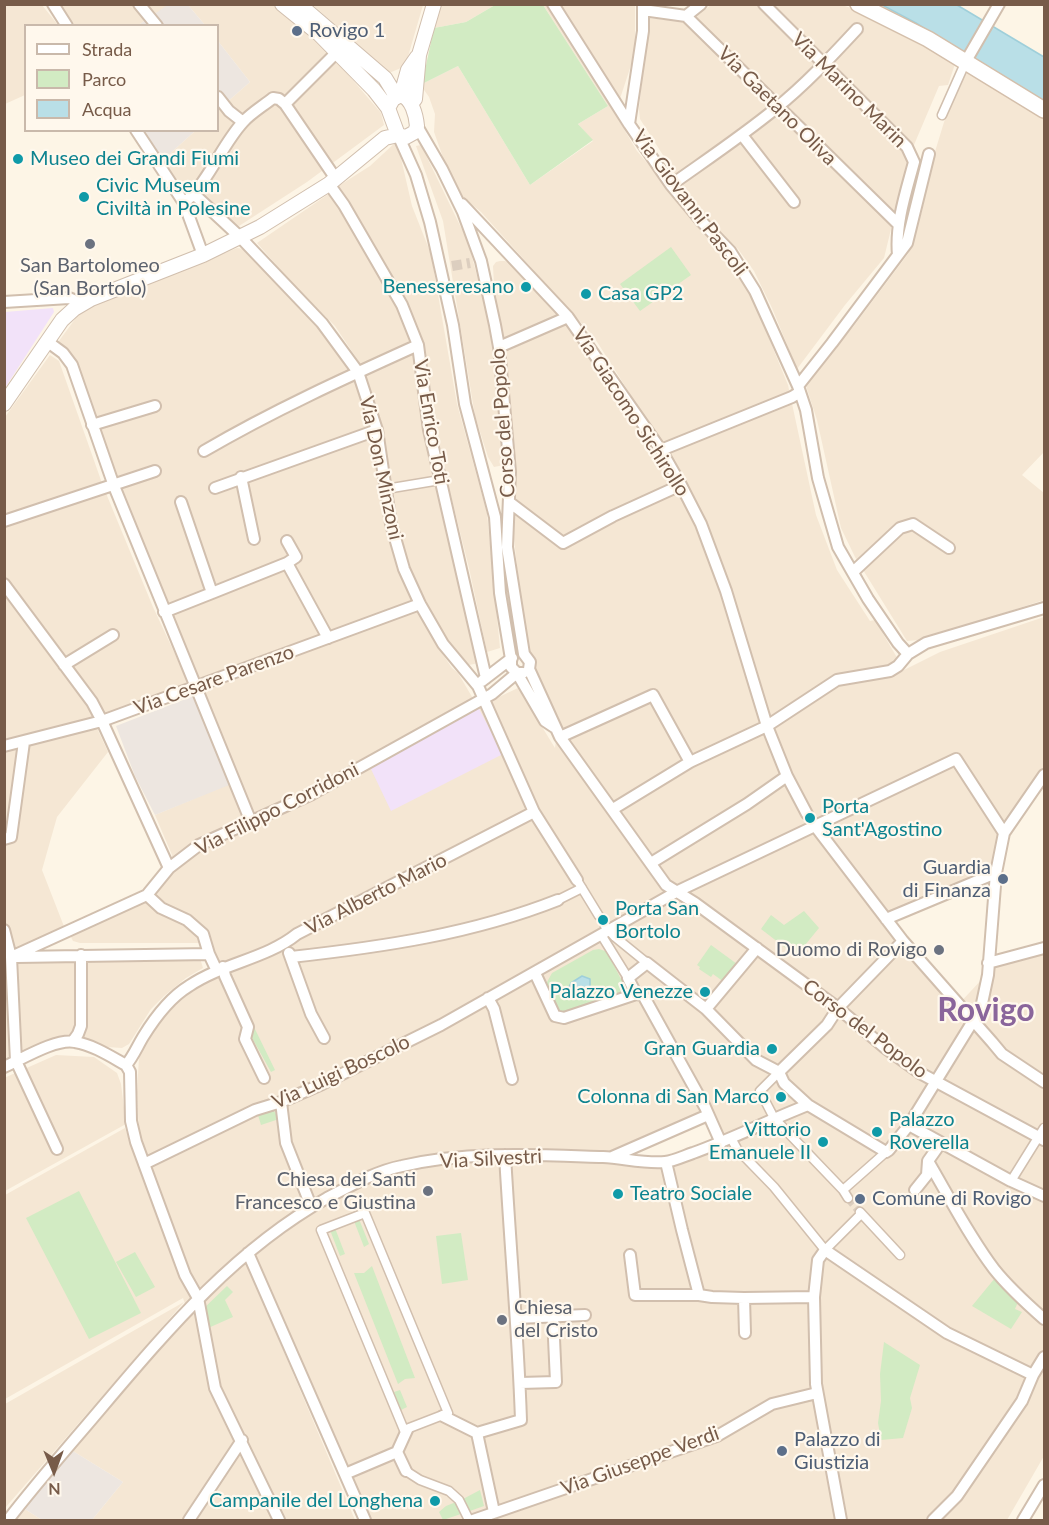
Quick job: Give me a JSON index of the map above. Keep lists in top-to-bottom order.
{
  "streets": {
    "street": [
      "Via Marino Marin",
      "Via Gaetano Oliva",
      "Via Giovanni Pascoli",
      "Via Giacomo Sichirollo",
      "Via Enrico Toti",
      "Corso del Popolo",
      "Via Don Minzoni",
      "Via Cesare Parenzo",
      "Via Filippo Corridoni",
      "Via Alberto Mario",
      "Via Luigi Boscolo",
      "Via Silvestri",
      "Via Giuseppe Verdi"
    ]
  },
  "crossings": [
    ["Via Marino Marin", "Via Gaetano Oliva"],
    ["Via Giacomo Sichirollo", "Corso del Popolo"],
    ["Via Giacomo Sichirollo", "Via Luigi Boscolo"],
    ["Corso del Popolo", "Via Filippo Corridoni"],
    ["Corso del Popolo", "Via Luigi Boscolo"],
    ["Via Don Minzoni", "Via Cesare Parenzo"],
    ["Via Don Minzoni", "Via Filippo Corridoni"],
    ["Via Don Minzoni", "Via Alberto Mario"]
  ],
  "districts": ["Rovigo"],
  "places": [
    "Rovigo 1",
    "Museo dei Grandi Fiumi",
    "Civic Museum Civiltà in Polesine",
    "San Bartolomeo (San Bortolo)",
    "Benesseresano",
    "Casa GP2",
    "Porta Sant'Agostino",
    "Guardia di Finanza",
    "Porta San Bortolo",
    "Duomo di Rovigo",
    "Palazzo Venezze",
    "Gran Guardia",
    "Colonna di San Marco",
    "Palazzo Roverella",
    "Vittorio Emanuele II",
    "Chiesa dei Santi Francesco e Giustina",
    "Teatro Sociale",
    "Comune di Rovigo",
    "Chiesa del Cristo",
    "Palazzo di Giustizia",
    "Campanile del Longhena"
  ],
  "legend": ["Strada", "Parco", "Acqua"],
  "north": "bottom"
}
